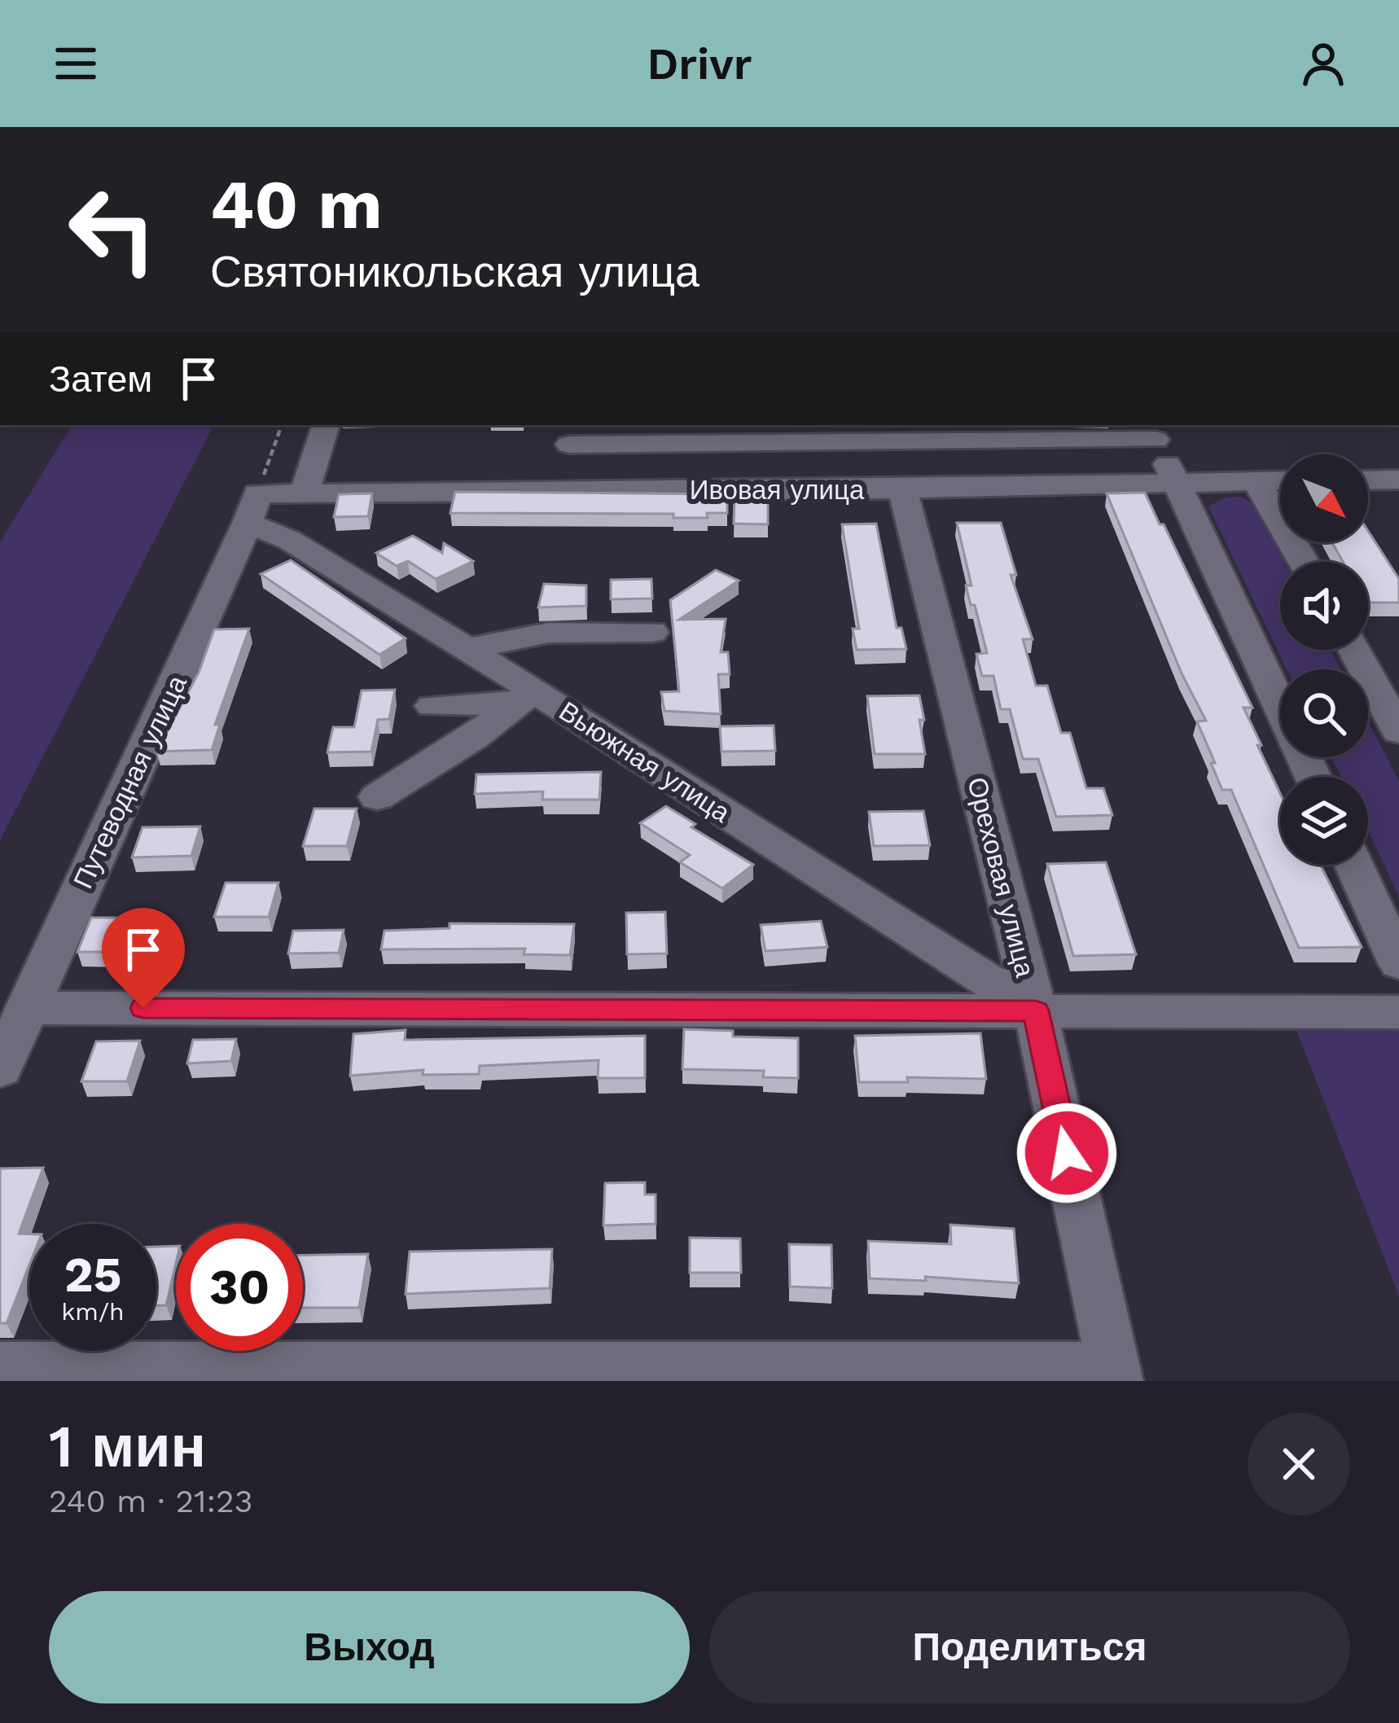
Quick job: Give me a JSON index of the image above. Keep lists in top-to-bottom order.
{
  "streets": {
    "street": [
      "Ивовая улица",
      "Вьюжная улица",
      "Путеводная улица",
      "Ореховая улица"
    ]
  },
  "crossings": [
    ["Ивовая улица", "Вьюжная улица"],
    ["Ивовая улица", "Путеводная улица"],
    ["Ивовая улица", "Ореховая улица"],
    ["Вьюжная улица", "Путеводная улица"],
    ["Вьюжная улица", "Ореховая улица"]
  ],
  "north": "bottom right",
  "page": {
    "header": "Drivr",
    "turn": ["40 m", "Святоникольская улица"],
    "then": "Затем",
    "speed": "25 km/h",
    "limit": "30",
    "heading": ["1 мин", "240 m · 21:23"],
    "buttons": ["Выход", "Поделиться"]
  }
}
